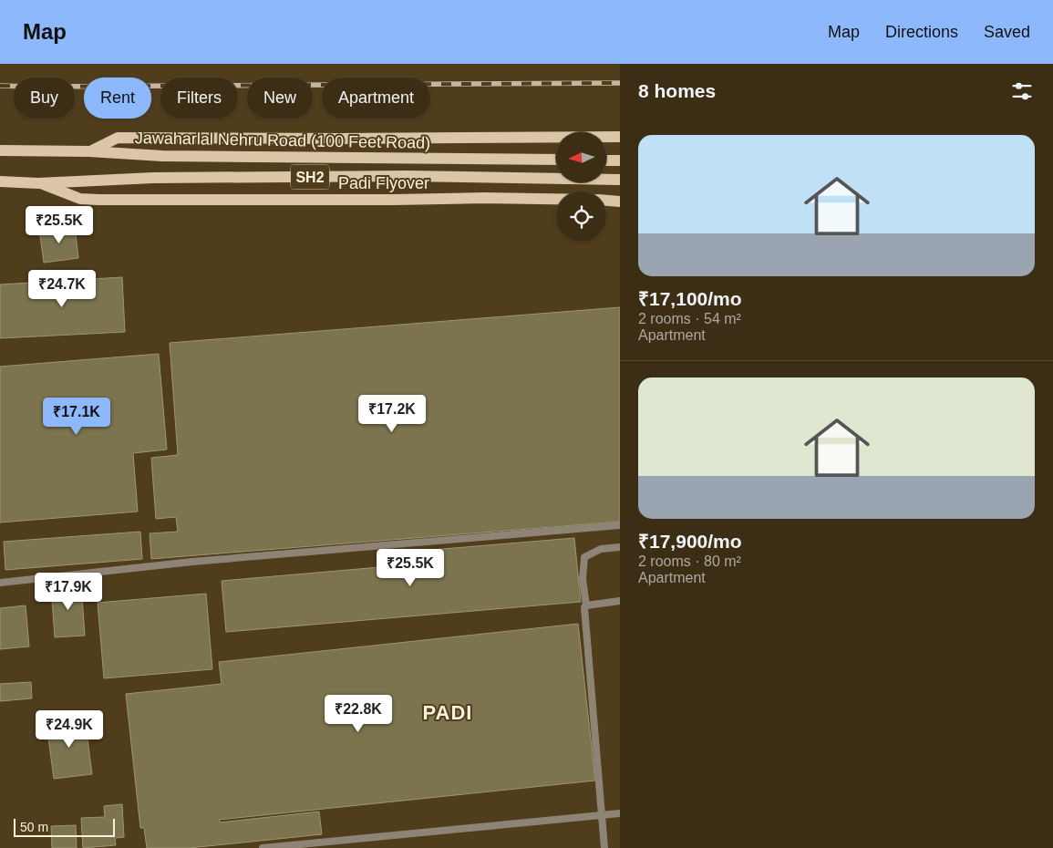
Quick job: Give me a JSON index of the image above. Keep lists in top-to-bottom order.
{
  "streets": {
    "main road": ["Jawaharlal Nehru Road (100 Feet Road)", "SH2", "Padi Flyover"]
  },
  "crossings": [
    ["Jawaharlal Nehru Road (100 Feet Road)", "Padi Flyover"]
  ],
  "districts": ["PADI"],
  "scale_bar": "50 m",
  "north": "left",
  "page": {
    "header": "Map",
    "nav": ["Map", "Directions", "Saved"],
    "heading": "8 homes",
    "chip": [
      "Buy",
      "Rent",
      "Filters",
      "New",
      "Apartment"
    ],
    "list": [
      {
        "name": "₹17,100/mo",
        "note": "2 rooms · 54 m² · Apartment"
      },
      {
        "name": "₹17,900/mo",
        "note": "2 rooms · 80 m² · Apartment"
      }
    ],
    "price": [
      "₹25.5K",
      "₹24.7K",
      "₹17.2K",
      "₹17.1K",
      "₹25.5K",
      "₹17.9K",
      "₹22.8K",
      "₹24.9K"
    ],
    "scale": "50 m"
  }
}
